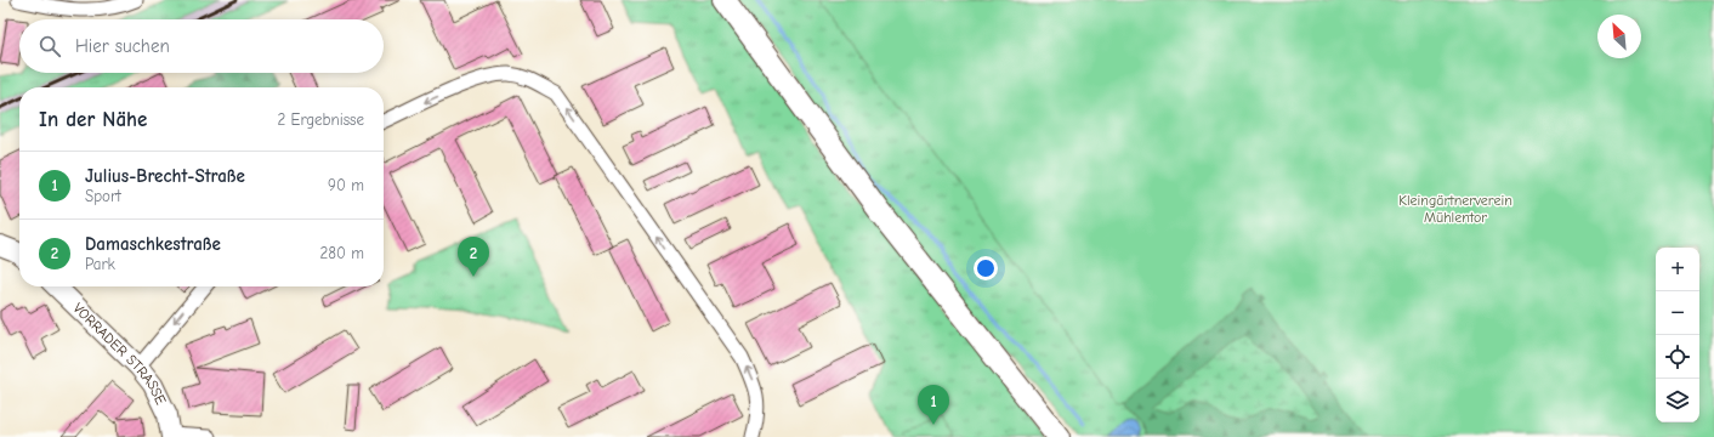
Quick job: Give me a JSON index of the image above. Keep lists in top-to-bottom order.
{
  "streets": {
    "street": ["VORRADER STRASSE"]
  },
  "parks": ["Kleingärtnerverein Mühlentor"],
  "north": "top left",
  "page": {
    "search": "Hier suchen",
    "heading": ["In der Nähe", "2 Ergebnisse"],
    "list": [
      {
        "mark": "1",
        "name": "Julius-Brecht-Straße",
        "note": "Sport",
        "value": "90 m"
      },
      {
        "mark": "2",
        "name": "Damaschkestraße",
        "note": "Park",
        "value": "280 m"
      }
    ],
    "pins": ["2", "1"],
    "map_buttons": ["+", "−"]
  }
}
